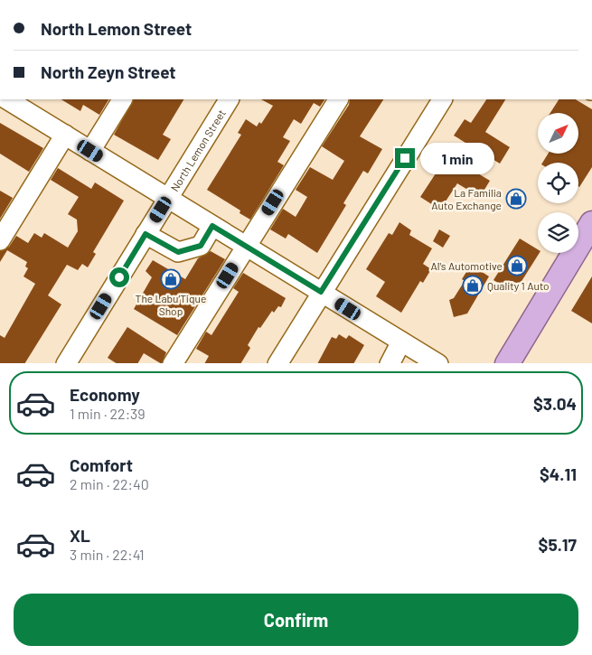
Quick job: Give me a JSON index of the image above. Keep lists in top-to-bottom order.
{
  "streets": {
    "street": ["North Lemon Street"]
  },
  "places": {
    "shop": [
      "La Familia Auto Exchange",
      "Al's Automotive",
      "The Labu’Tique Shop",
      "Quality 1 Auto"
    ]
  },
  "north": "top right",
  "page": {
    "banner": ["North Lemon Street", "North Zeyn Street"],
    "bubble": "1 min",
    "list": [
      {
        "name": "Economy",
        "note": "1 min · 22:39",
        "value": "$3.04"
      },
      {
        "name": "Comfort",
        "note": "2 min · 22:40",
        "value": "$4.11"
      },
      {
        "name": "XL",
        "note": "3 min · 22:41",
        "value": "$5.17"
      }
    ],
    "buttons": "Confirm"
  }
}
